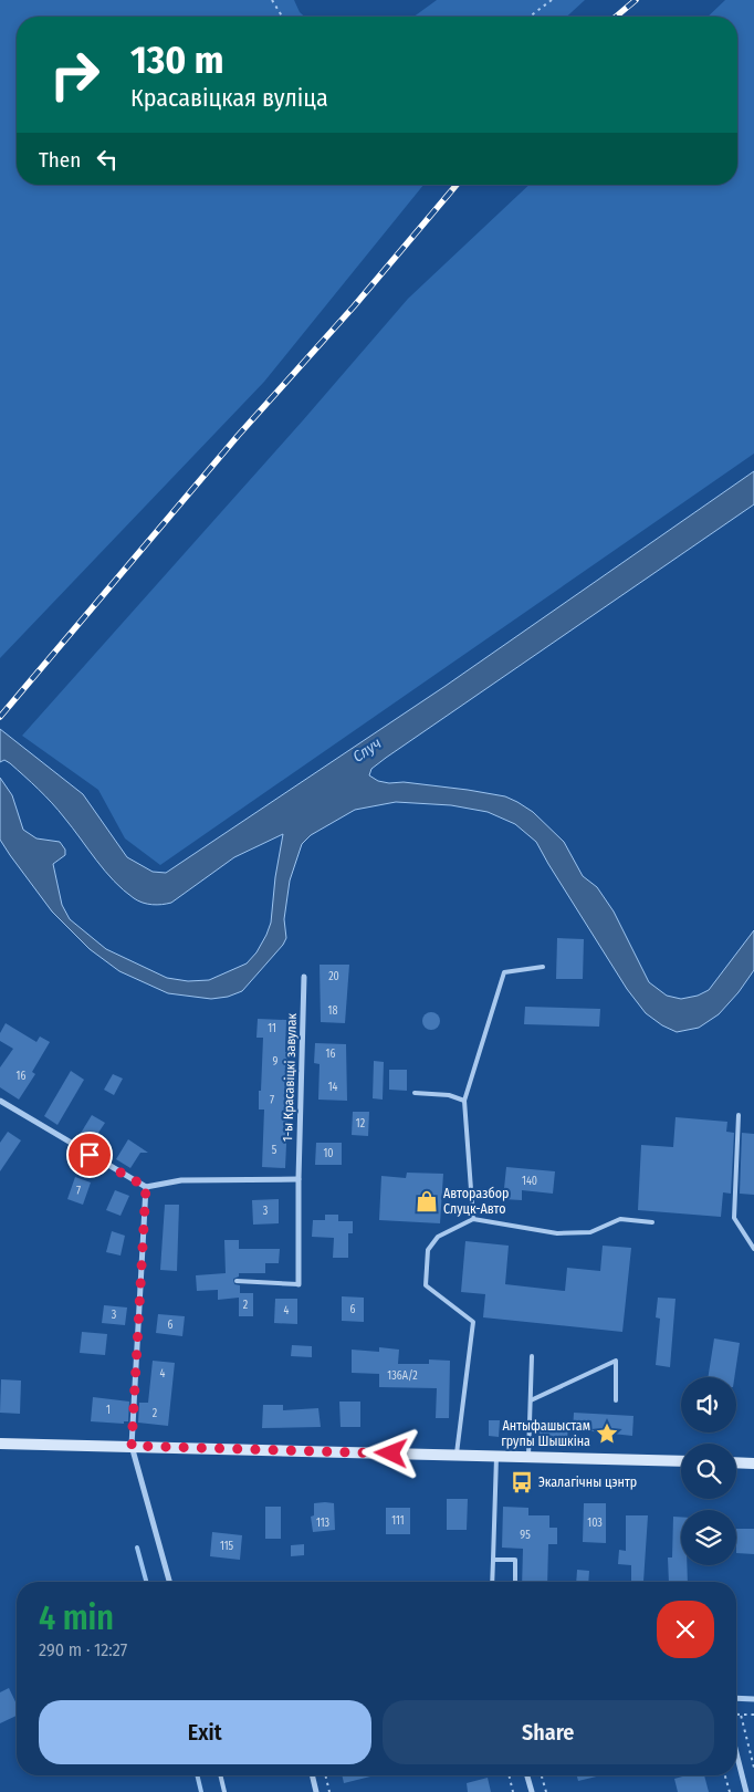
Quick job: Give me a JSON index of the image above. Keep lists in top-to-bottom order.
{
  "streets": {
    "street": ["1-ы Красавіцкі завулак"]
  },
  "water": ["Случ"],
  "places": {
    "shop": ["Авторазбор Слуцк-Авто"],
    "place": ["Антыфашыстам групы Шышкіна"],
    "bus stop": ["Экалагічны цэнтр"]
  },
  "house_numbers": [
    "20",
    "18",
    "11",
    "16",
    "9",
    "16",
    "14",
    "7",
    "12",
    "5",
    "10",
    "140",
    "7",
    "3",
    "2",
    "6",
    "4",
    "3",
    "6",
    "4",
    "136А/2",
    "1",
    "2",
    "111",
    "113",
    "103",
    "95",
    "115"
  ],
  "page": {
    "turn": ["130 m", "Красавіцкая вуліца"],
    "then": "Then",
    "heading": ["4 min", "290 m · 12:27"],
    "buttons": ["Exit", "Share"]
  }
}
